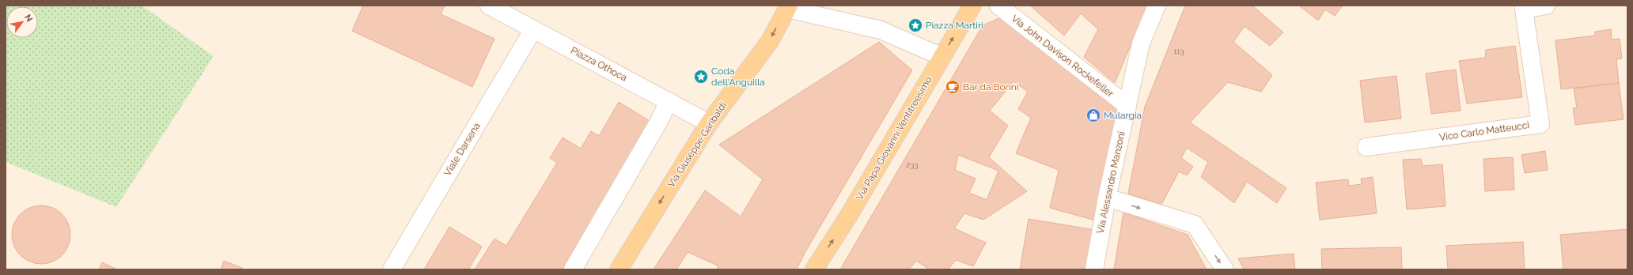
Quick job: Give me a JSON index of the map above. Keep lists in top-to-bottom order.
{
  "streets": {
    "main road": ["Via Papa Giovanni Ventitreesimo", "Via Giuseppe Garibaldi"],
    "street": [
      "Via John Davison Rockefeller",
      "Piazza Othoca",
      "Vico Carlo Matteucci",
      "Viale Darsena",
      "Via Alessandro Manzoni"
    ]
  },
  "crossings": [
    ["Via John Davison Rockefeller", "Via Alessandro Manzoni"],
    ["Piazza Othoca", "Via Giuseppe Garibaldi"],
    ["Piazza Othoca", "Viale Darsena"]
  ],
  "one_way": ["Via Papa Giovanni Ventitreesimo", "Via Giuseppe Garibaldi"],
  "places": {
    "place": ["Piazza Martiri", "Coda dell'Anguilla"],
    "cafe": ["Bar da Bonni"],
    "shop": ["Mulargia"]
  },
  "house_numbers": ["113", "233"],
  "north": "top right"
}
